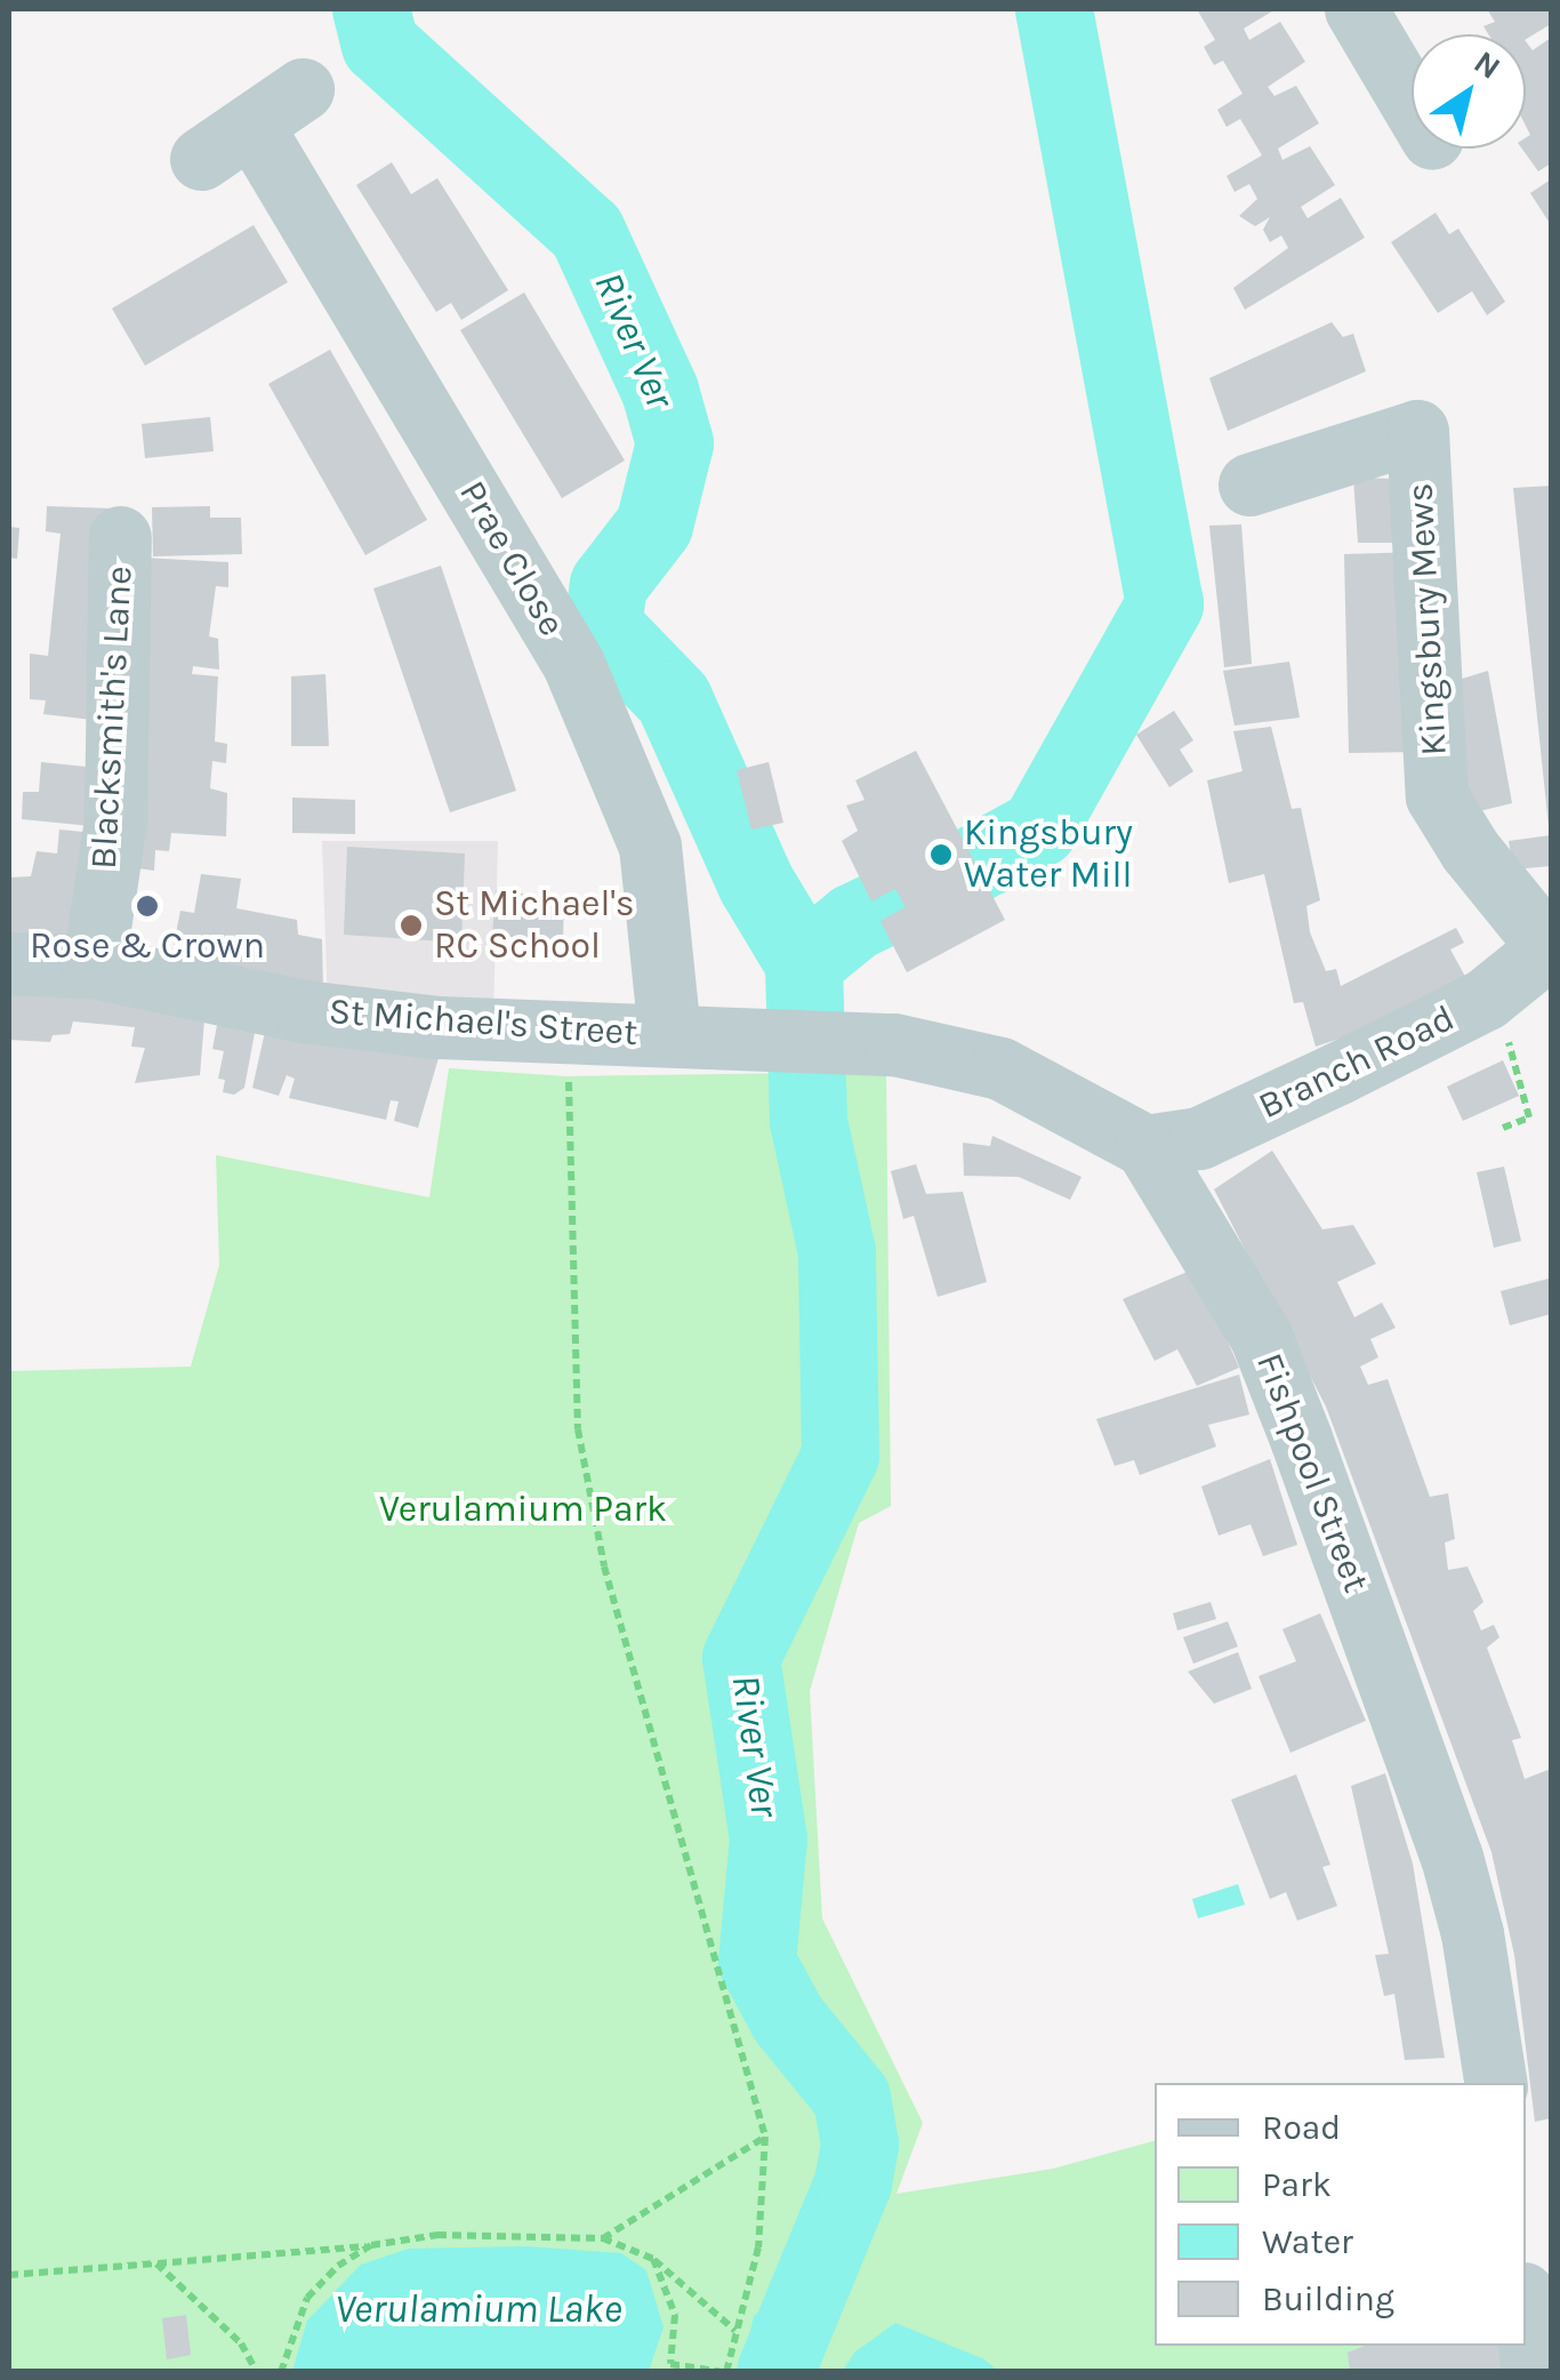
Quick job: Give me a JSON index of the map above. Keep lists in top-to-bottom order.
{
  "streets": {
    "street": [
      "Prae Close",
      "Kingsbury Mews",
      "Blacksmith's Lane",
      "St Michael's Street",
      "Branch Road",
      "Fishpool Street"
    ]
  },
  "crossings": [
    ["Prae Close", "St Michael's Street"],
    ["Kingsbury Mews", "Branch Road"],
    ["Blacksmith's Lane", "St Michael's Street"],
    ["St Michael's Street", "Branch Road"],
    ["St Michael's Street", "Fishpool Street"],
    ["Branch Road", "Fishpool Street"]
  ],
  "water": ["River Ver", "Verulamium Lake"],
  "parks": ["Verulamium Park"],
  "places": ["Kingsbury Water Mill", "Rose & Crown", "St Michael's RC School"],
  "legend": [
    "Road",
    "Park",
    "Water",
    "Building"
  ],
  "north": "top right"
}
